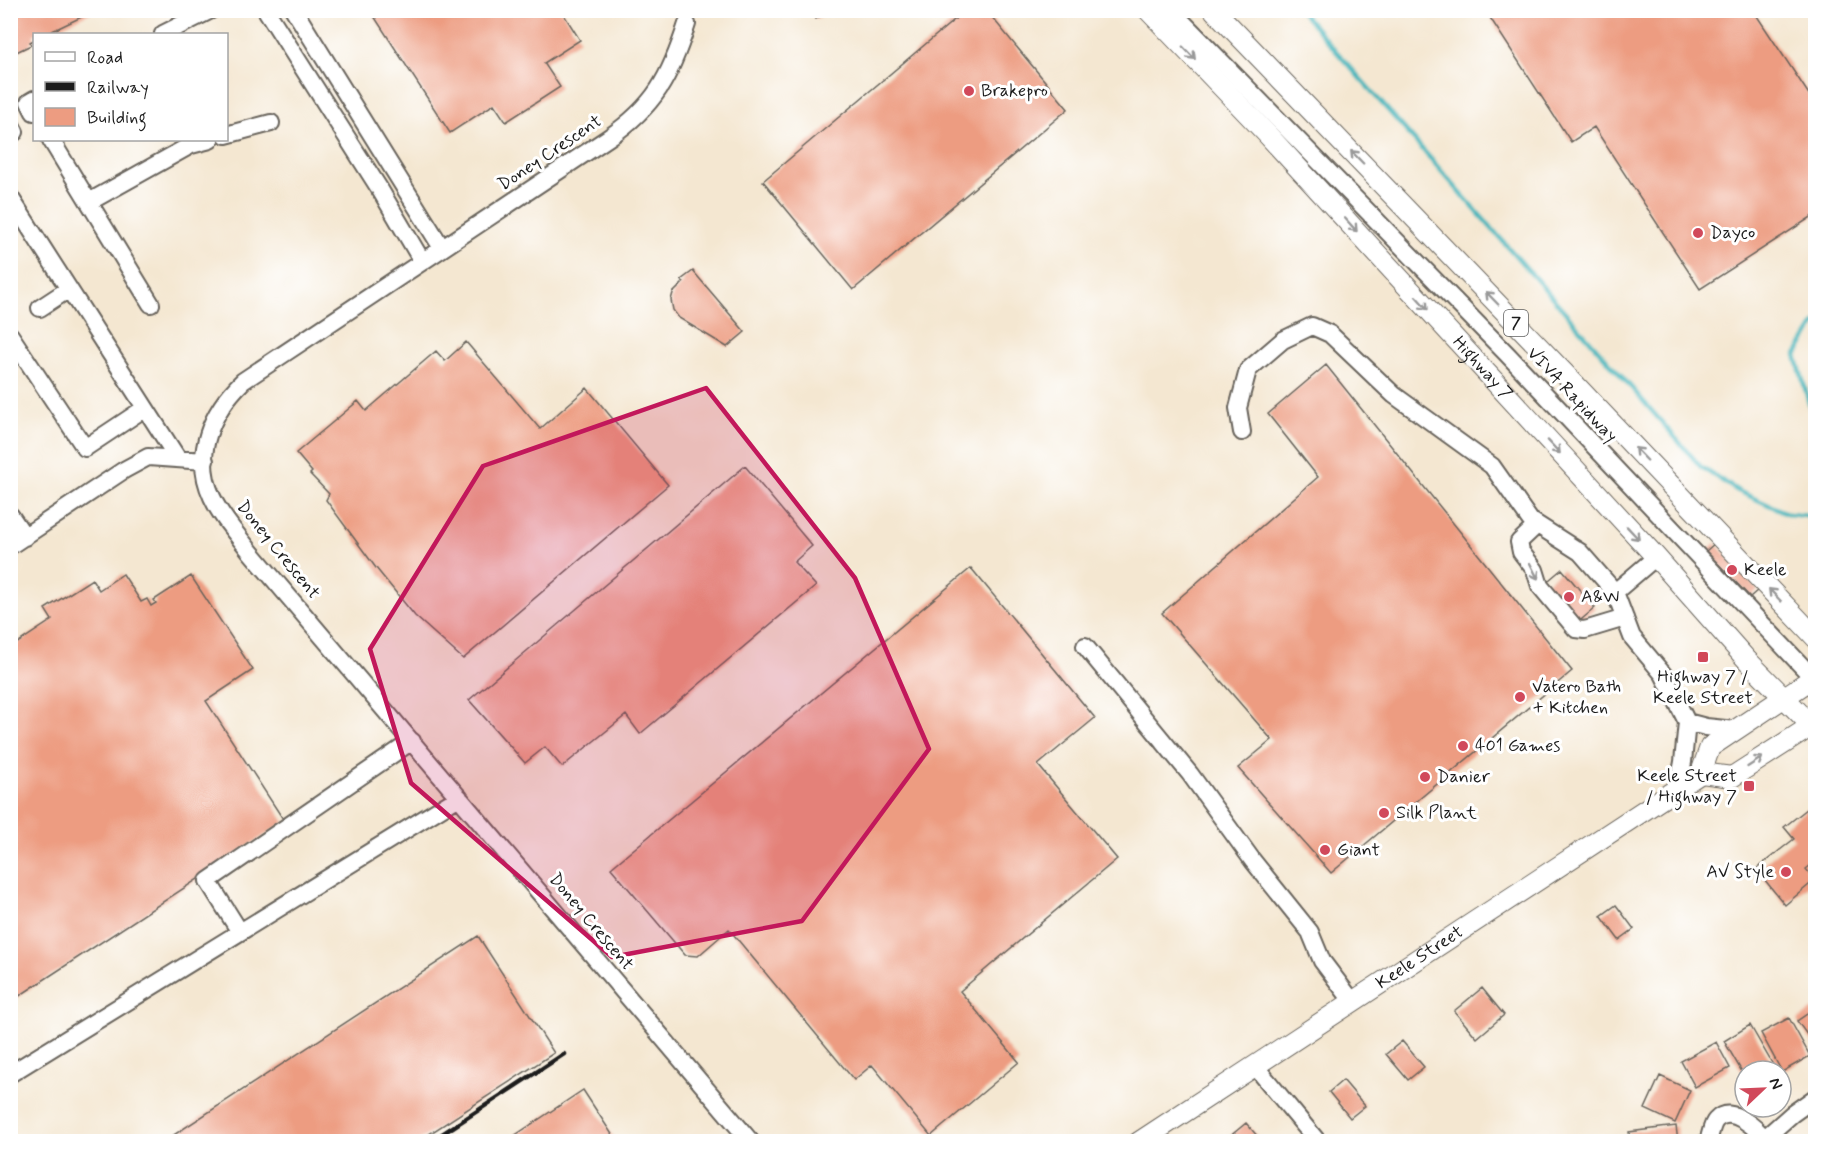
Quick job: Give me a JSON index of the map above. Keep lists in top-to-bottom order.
{
  "streets": {
    "main road": ["7", "Highway 7", "Keele Street"],
    "street": ["Doney Crescent", "VIVA Rapidway"]
  },
  "places": {
    "other": [
      "Brakepro",
      "Dayco",
      "Keele",
      "A&W",
      "Vatero Bath + Kitchen",
      "401 Games",
      "Danier",
      "Silk Plant",
      "Giant",
      "AV Style"
    ],
    "transit": ["Highway 7 / Keele Street", "Keele Street / Highway 7"]
  },
  "legend": ["Road", "Railway", "Building"],
  "north": "top right"
}
